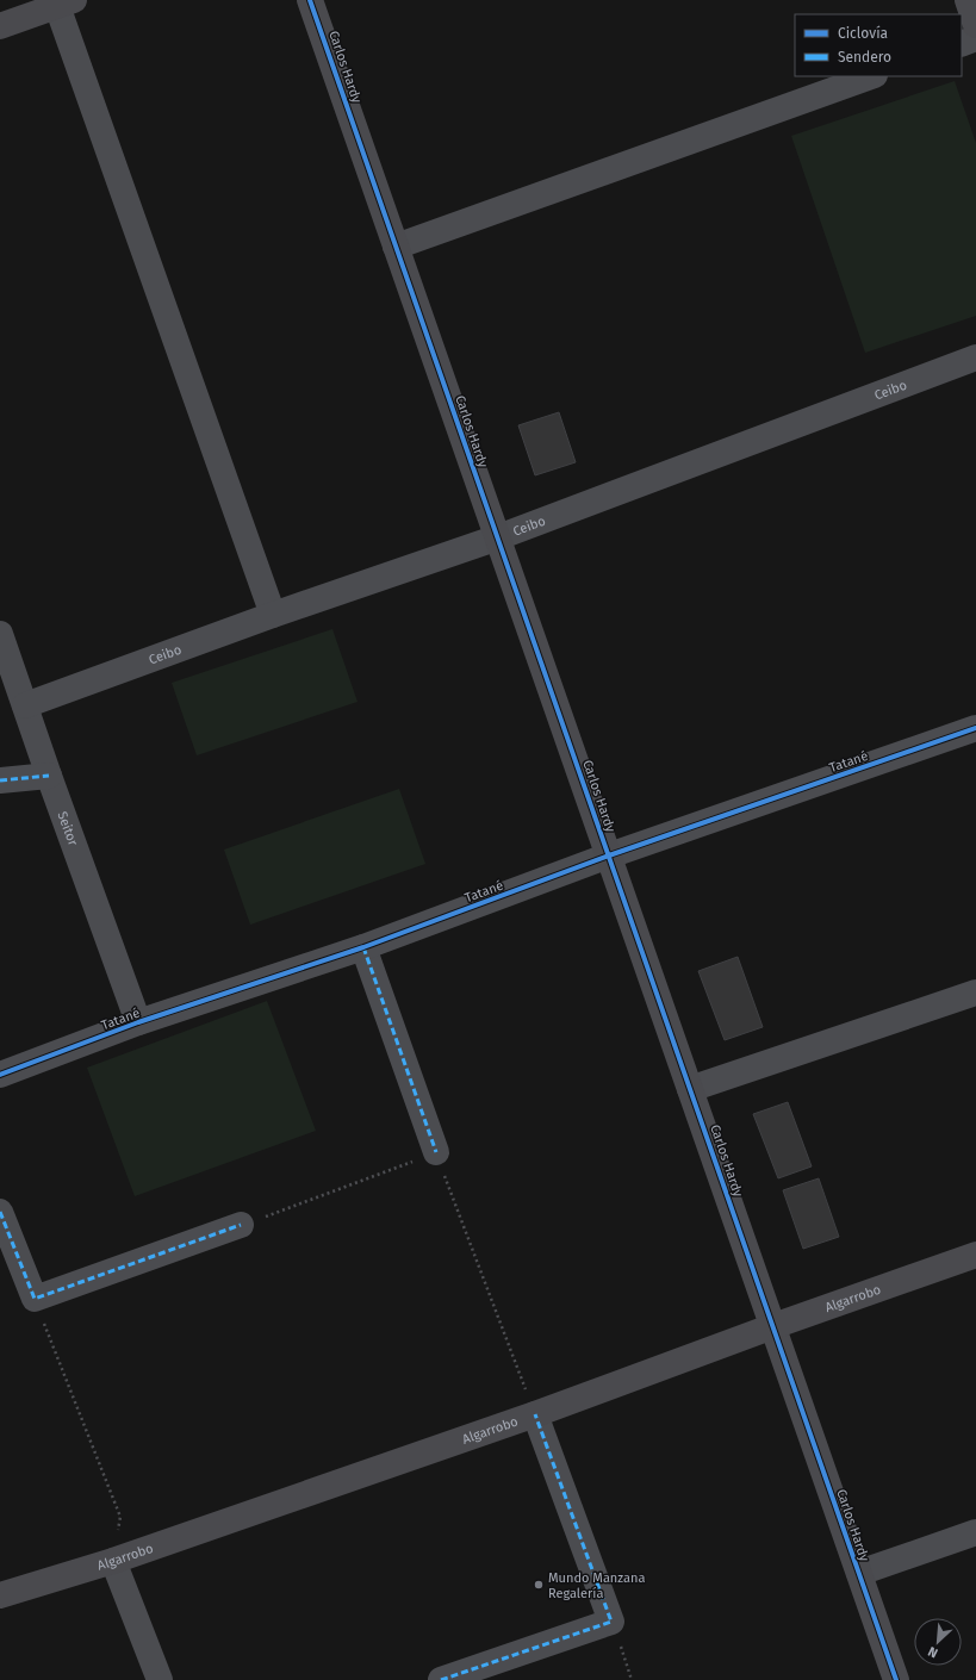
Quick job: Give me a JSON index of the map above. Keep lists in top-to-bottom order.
{
  "streets": {
    "street": [
      "Carlos Hardy",
      "Ceibo",
      "Tatané",
      "Seitor",
      "Algarrobo"
    ]
  },
  "crossings": [
    ["Carlos Hardy", "Ceibo"],
    ["Carlos Hardy", "Tatané"],
    ["Carlos Hardy", "Algarrobo"],
    ["Ceibo", "Seitor"],
    ["Tatané", "Seitor"]
  ],
  "places": ["Mundo Manzana Regalería"],
  "legend": ["Ciclovía", "Sendero"],
  "north": "bottom left"
}
